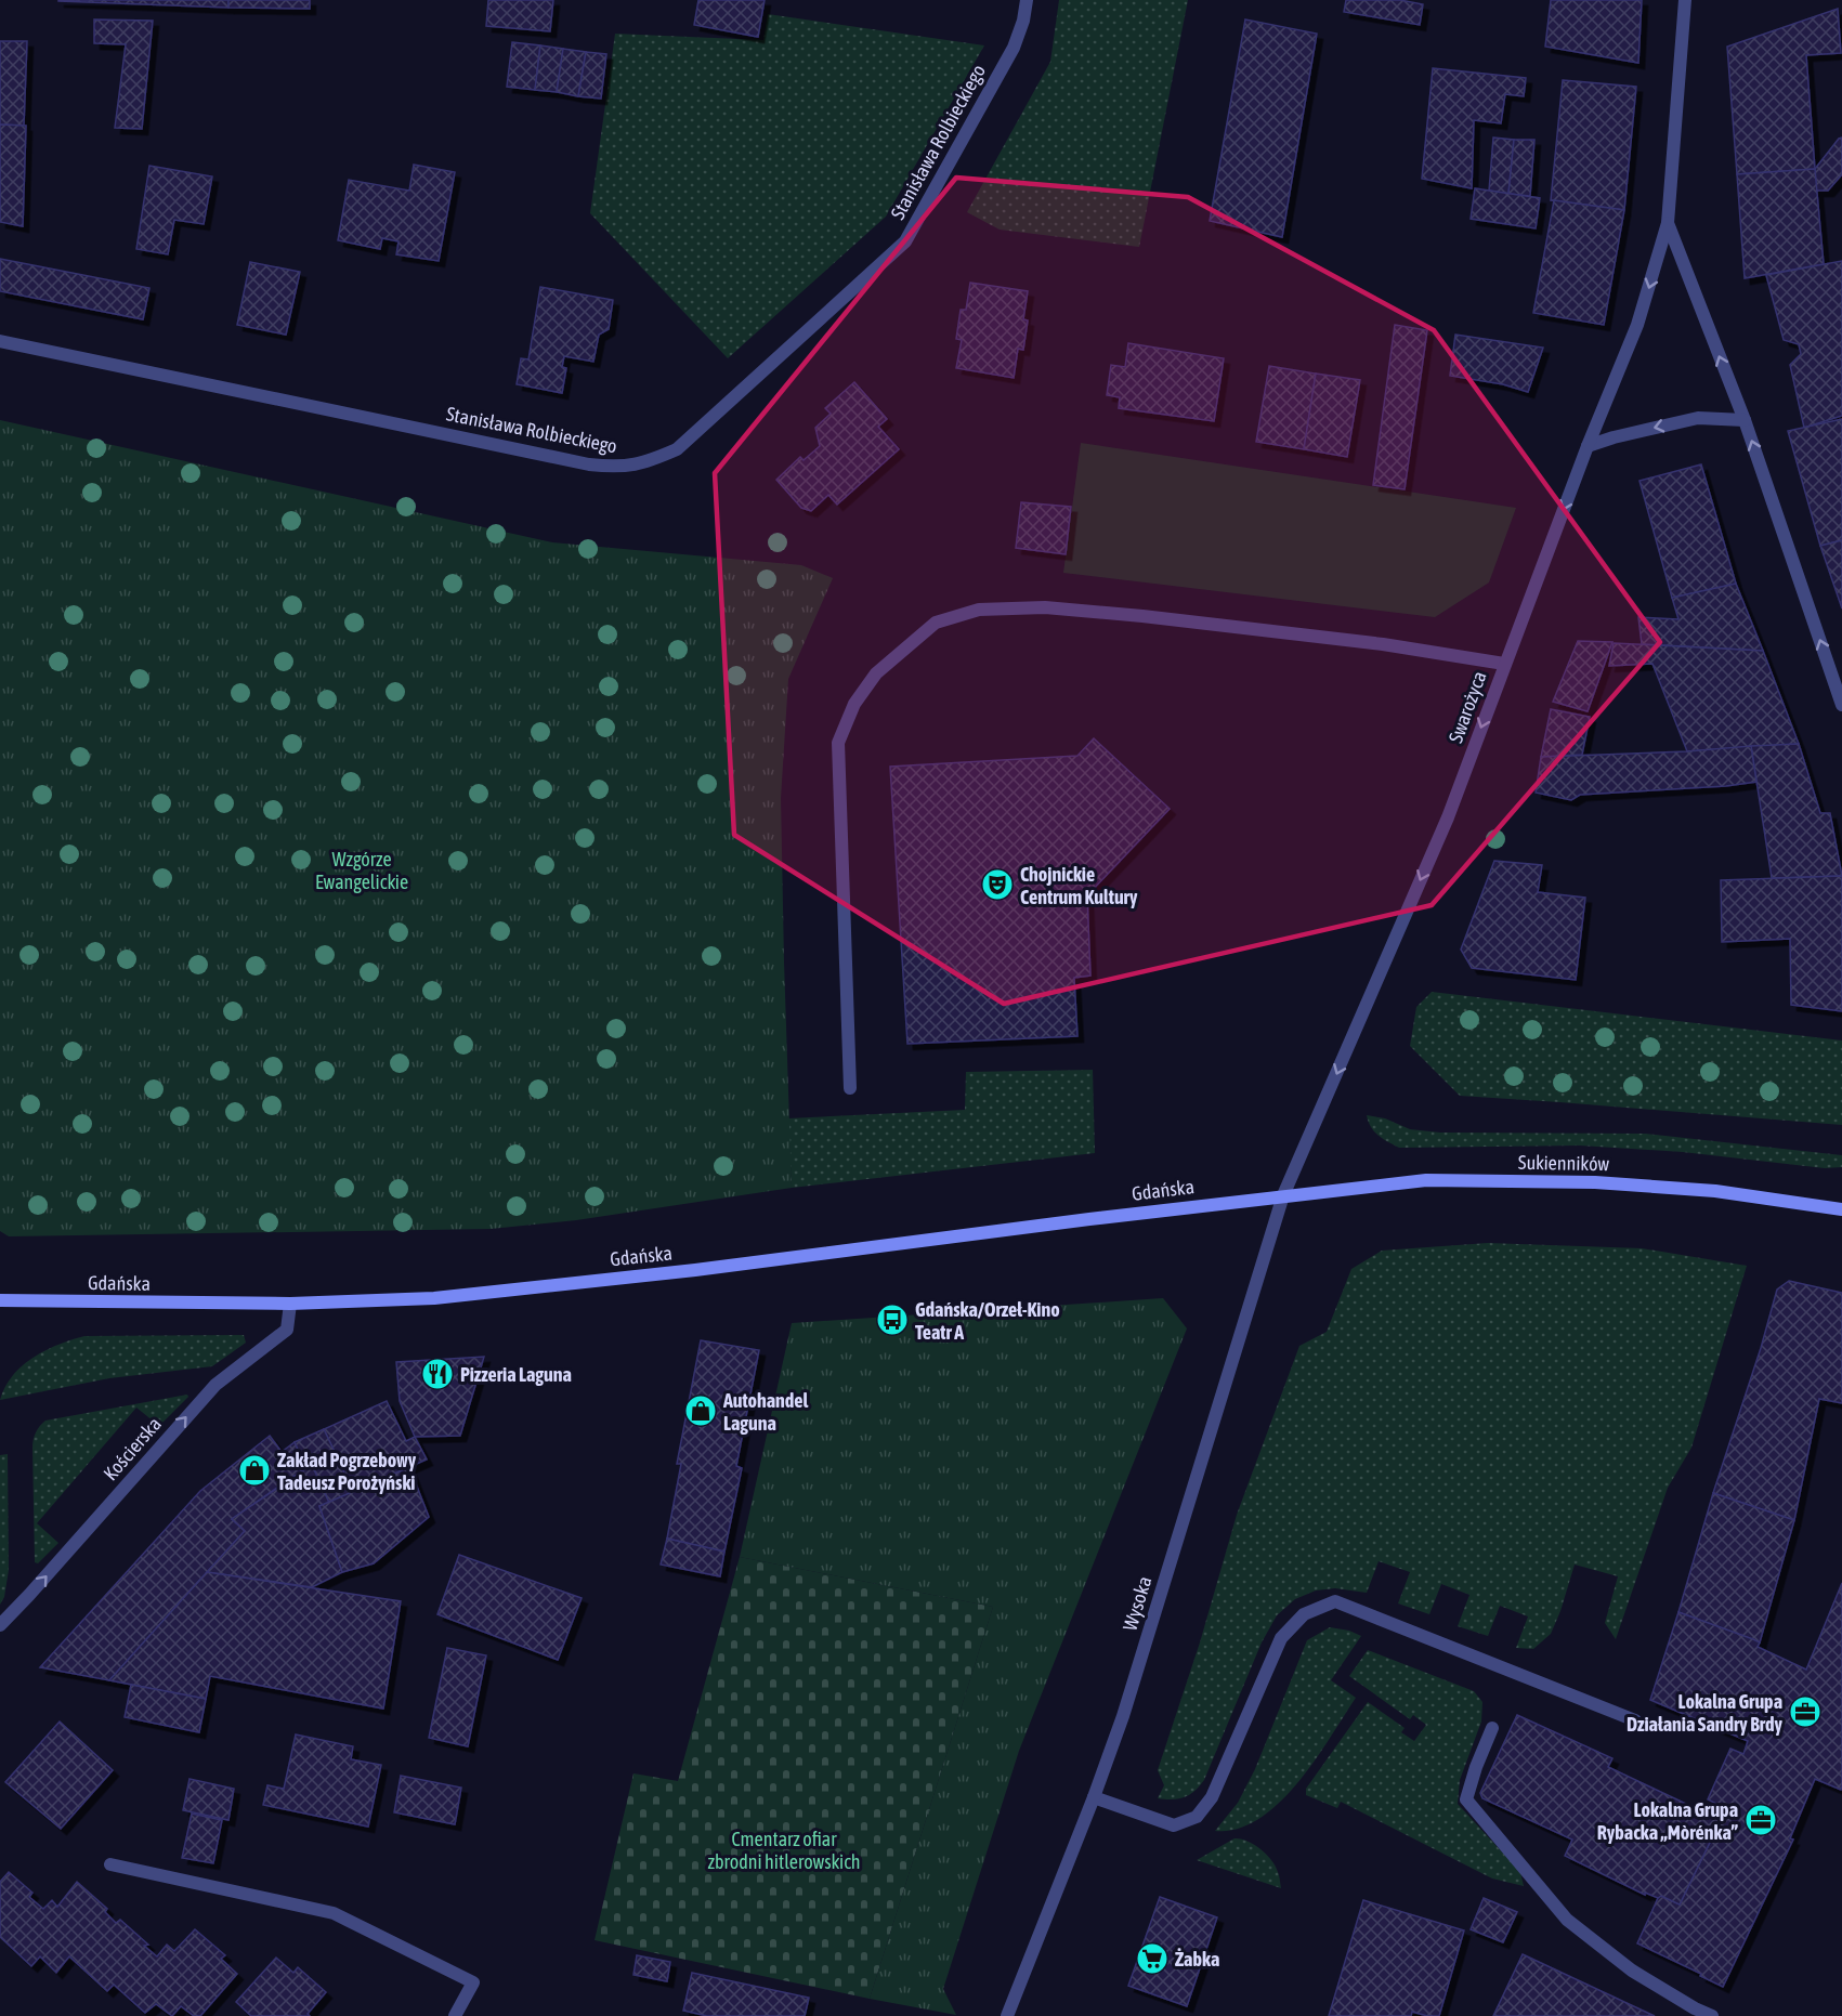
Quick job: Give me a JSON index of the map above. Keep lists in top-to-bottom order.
{
  "streets": {
    "main road": ["Sukienników", "Gdańska"],
    "street": [
      "Stanisława Rolbieckiego",
      "Swarożyca",
      "Kościerska",
      "Wysoka"
    ]
  },
  "crossings": [
    ["Swarożyca", "Sukienników"],
    ["Swarożyca", "Gdańska"],
    ["Swarożyca", "Wysoka"],
    ["Sukienników", "Gdańska"],
    ["Sukienników", "Wysoka"],
    ["Gdańska", "Kościerska"],
    ["Gdańska", "Wysoka"]
  ],
  "one_way": ["Swarożyca", "Kościerska"],
  "parks": ["Wzgórze Ewangelickie", "Cmentarz ofiar zbrodni hitlerowskich"],
  "places": {
    "theatre": ["Chojnickie Centrum Kultury"],
    "bus stop": ["Gdańska/Orzeł-Kino Teatr A"],
    "restaurant": ["Pizzeria Laguna"],
    "shop": ["Autohandel Laguna", "Zakład Pogrzebowy Tadeusz Porożyński"],
    "office": ["Lokalna Grupa Działania Sandry Brdy", "Lokalna Grupa Rybacka „Mòrénka”"],
    "supermarket": ["Żabka"]
  }
}
